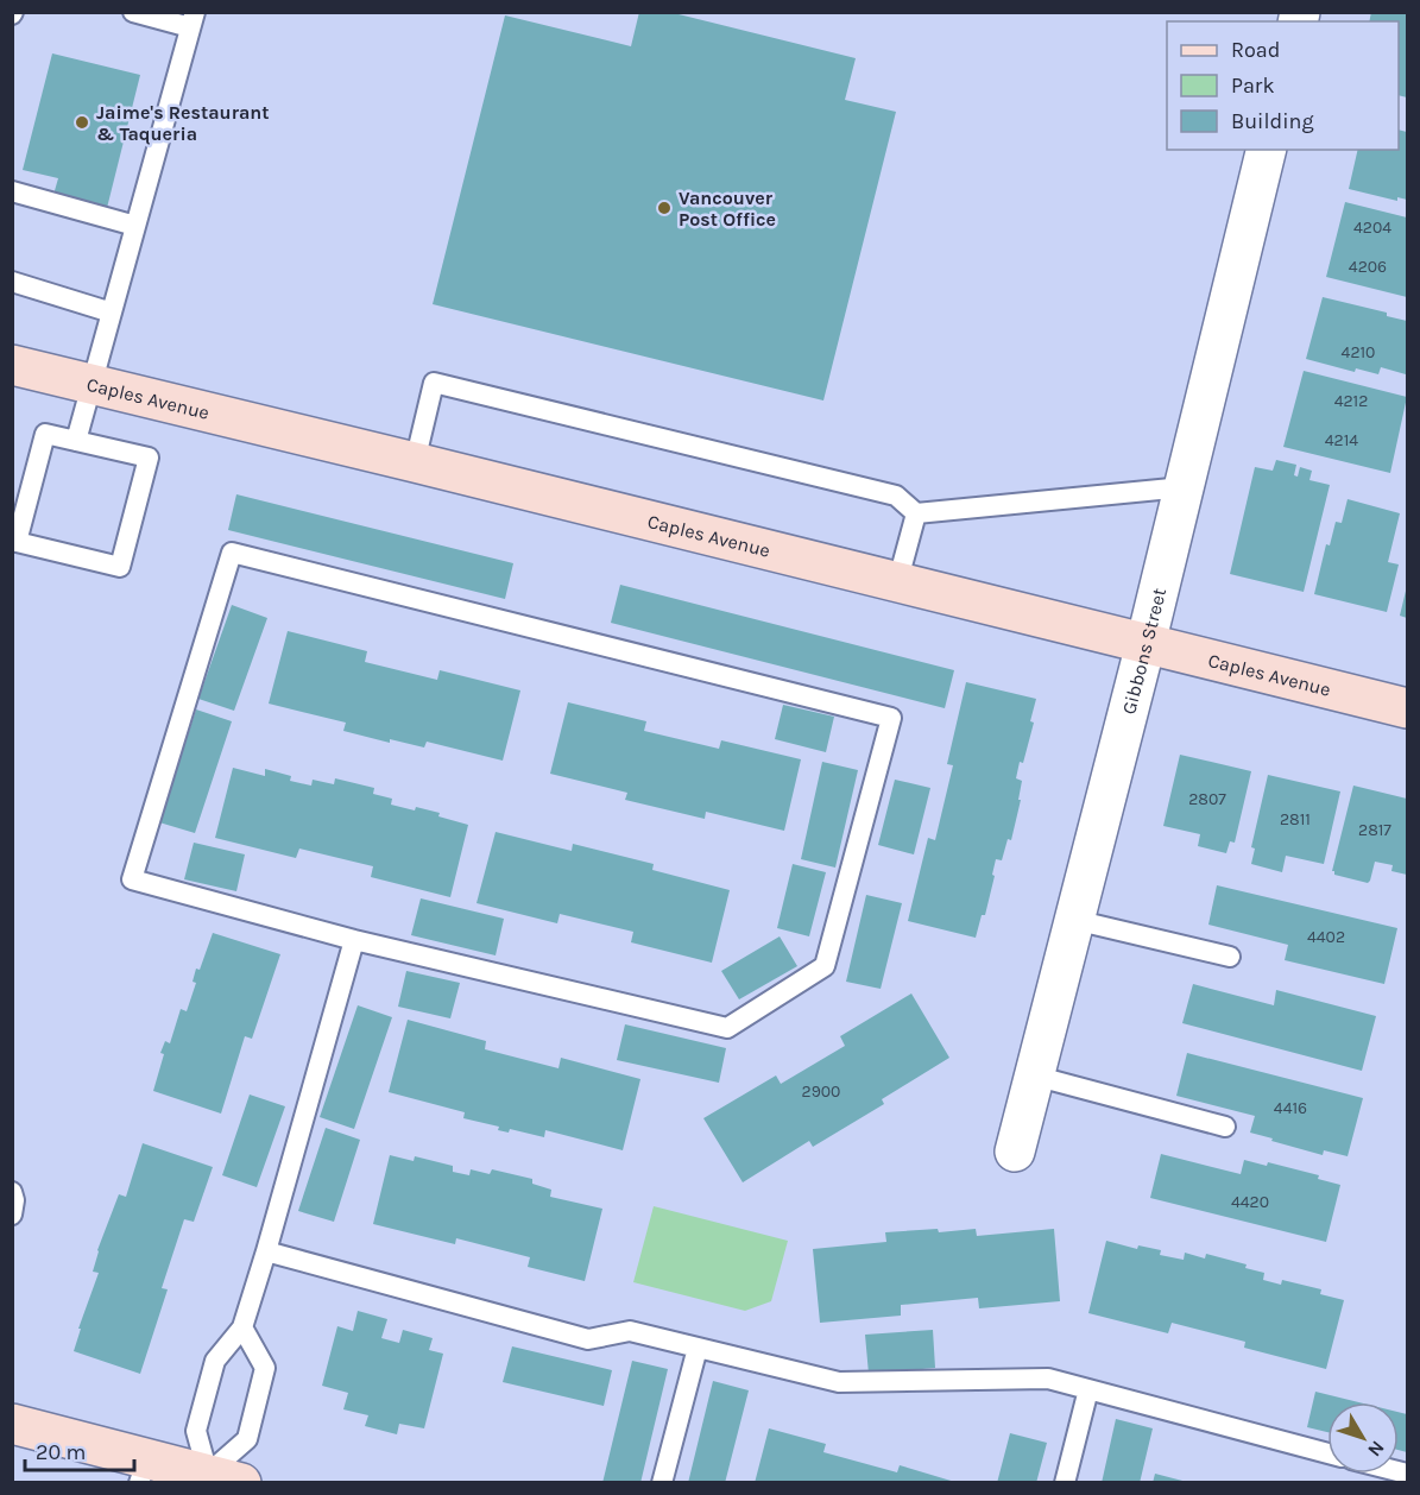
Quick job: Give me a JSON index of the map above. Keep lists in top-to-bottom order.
{
  "streets": {
    "street": ["Caples Avenue", "Gibbons Street"]
  },
  "crossings": [
    ["Caples Avenue", "Gibbons Street"]
  ],
  "places": ["Jaime's Restaurant & Taqueria", "Vancouver Post Office"],
  "house_numbers": [
    "4204",
    "4206",
    "4210",
    "4212",
    "4214",
    "2807",
    "2811",
    "2817",
    "4402",
    "2900",
    "4416",
    "4420"
  ],
  "legend": ["Road", "Park", "Building"],
  "scale_bar": "20 m",
  "north": "bottom right"
}
